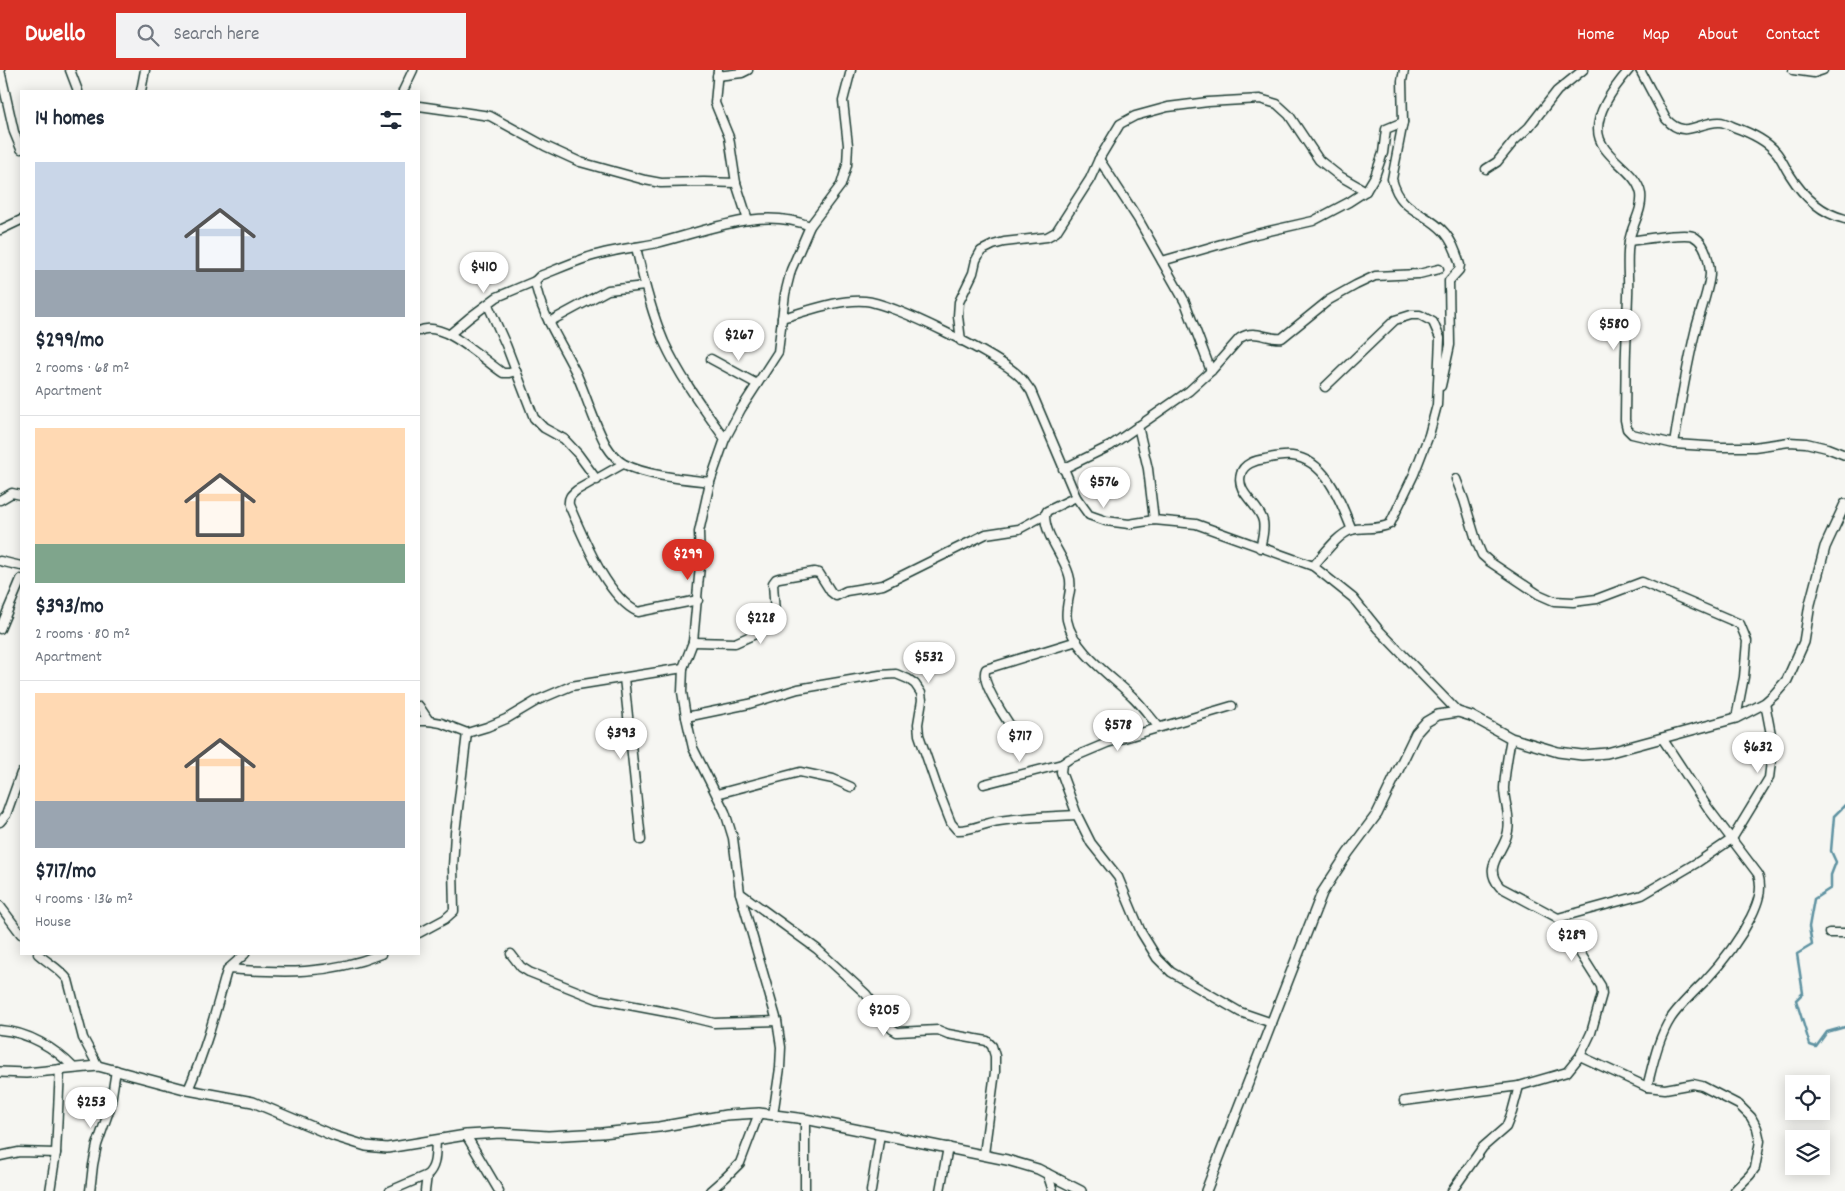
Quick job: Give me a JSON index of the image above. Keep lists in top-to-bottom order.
{
  "page": {
    "header": "Dwello",
    "search": "Search here",
    "nav": [
      "Home",
      "Map",
      "About",
      "Contact"
    ],
    "heading": "14 homes",
    "list": [
      {
        "name": "$299/mo",
        "note": "2 rooms · 68 m² · Apartment"
      },
      {
        "name": "$393/mo",
        "note": "2 rooms · 80 m² · Apartment"
      },
      {
        "name": "$717/mo",
        "note": "4 rooms · 136 m² · House"
      }
    ],
    "price": [
      "$410",
      "$580",
      "$267",
      "$576",
      "$299",
      "$228",
      "$532",
      "$578",
      "$393",
      "$717",
      "$632",
      "$289",
      "$205",
      "$253"
    ]
  }
}
